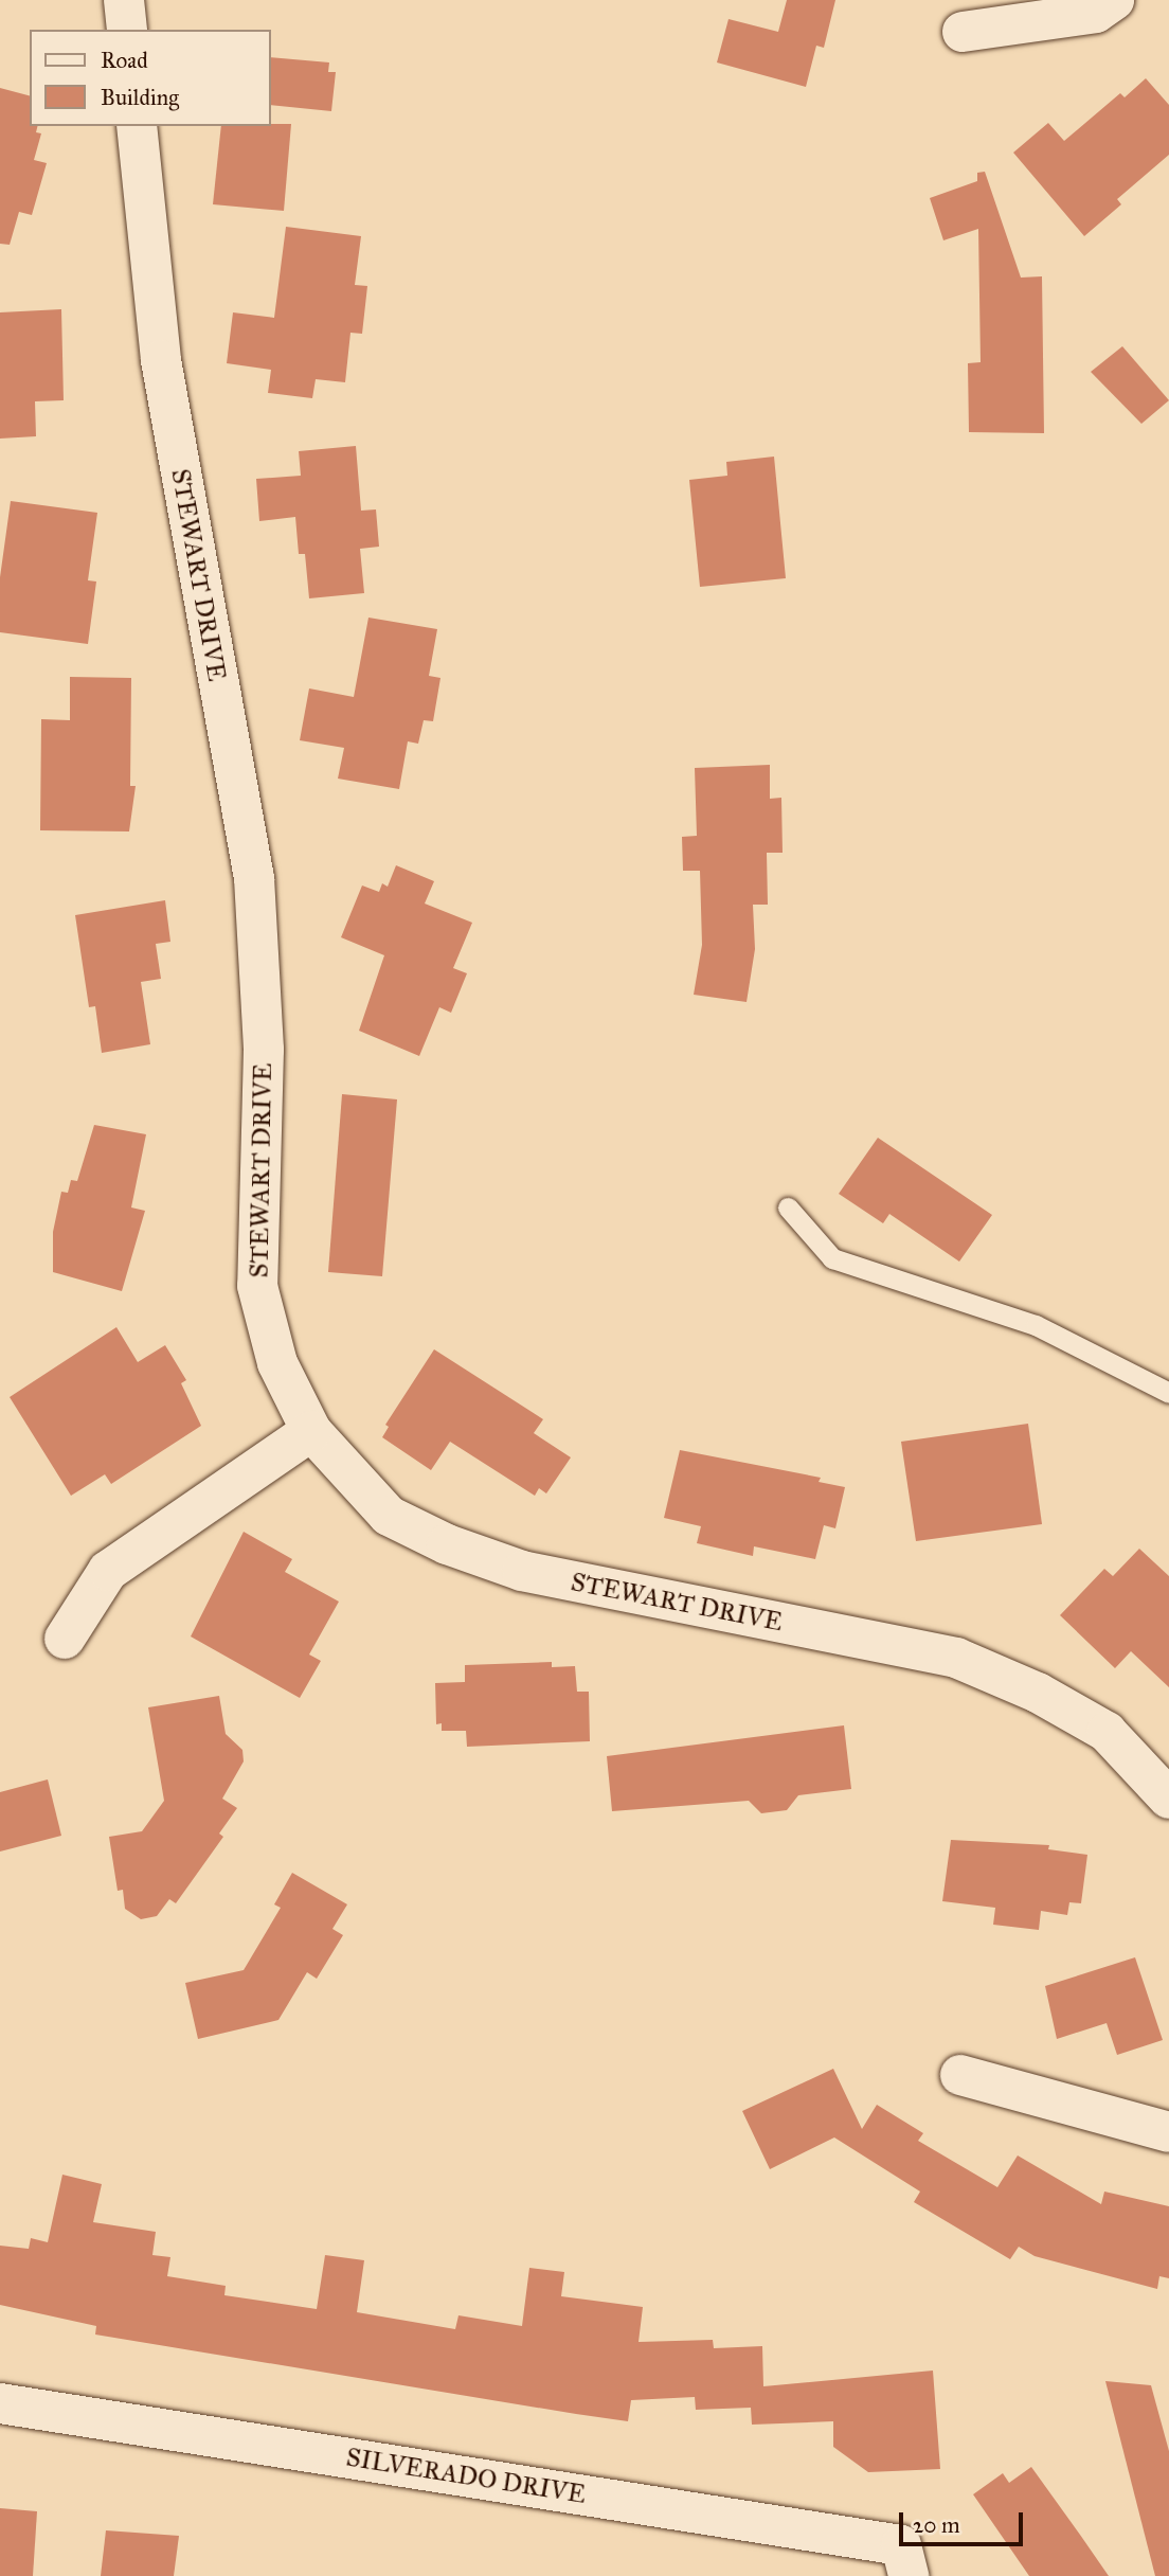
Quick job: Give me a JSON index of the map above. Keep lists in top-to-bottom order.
{
  "streets": {
    "street": ["STEWART DRIVE", "SILVERADO DRIVE"]
  },
  "legend": ["Road", "Building"],
  "scale_bar": "20 m"
}
